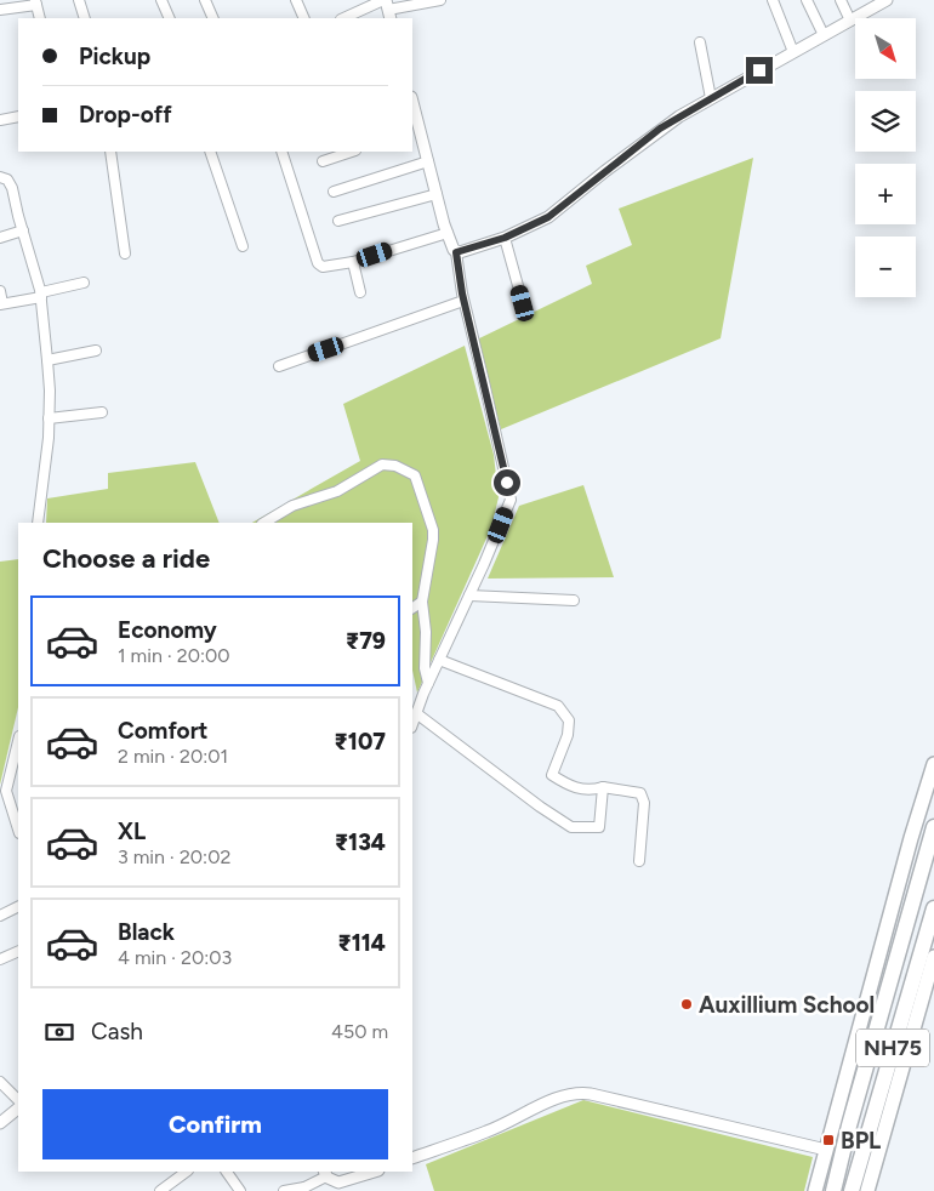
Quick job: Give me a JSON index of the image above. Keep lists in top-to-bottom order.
{
  "streets": {
    "highway": ["NH75"]
  },
  "places": {
    "other": ["Auxillium School"],
    "transit": ["BPL"]
  },
  "north": "bottom right",
  "page": {
    "map_buttons": ["+", "−"],
    "banner": ["Pickup", "Drop-off"],
    "heading": "Choose a ride",
    "list": [
      {
        "name": "Economy",
        "note": "1 min · 20:00",
        "value": "₹79"
      },
      {
        "name": "Comfort",
        "note": "2 min · 20:01",
        "value": "₹107"
      },
      {
        "name": "XL",
        "note": "3 min · 20:02",
        "value": "₹134"
      },
      {
        "name": "Black",
        "note": "4 min · 20:03",
        "value": "₹114"
      }
    ],
    "pay": ["Cash", "450 m"],
    "buttons": "Confirm"
  }
}
